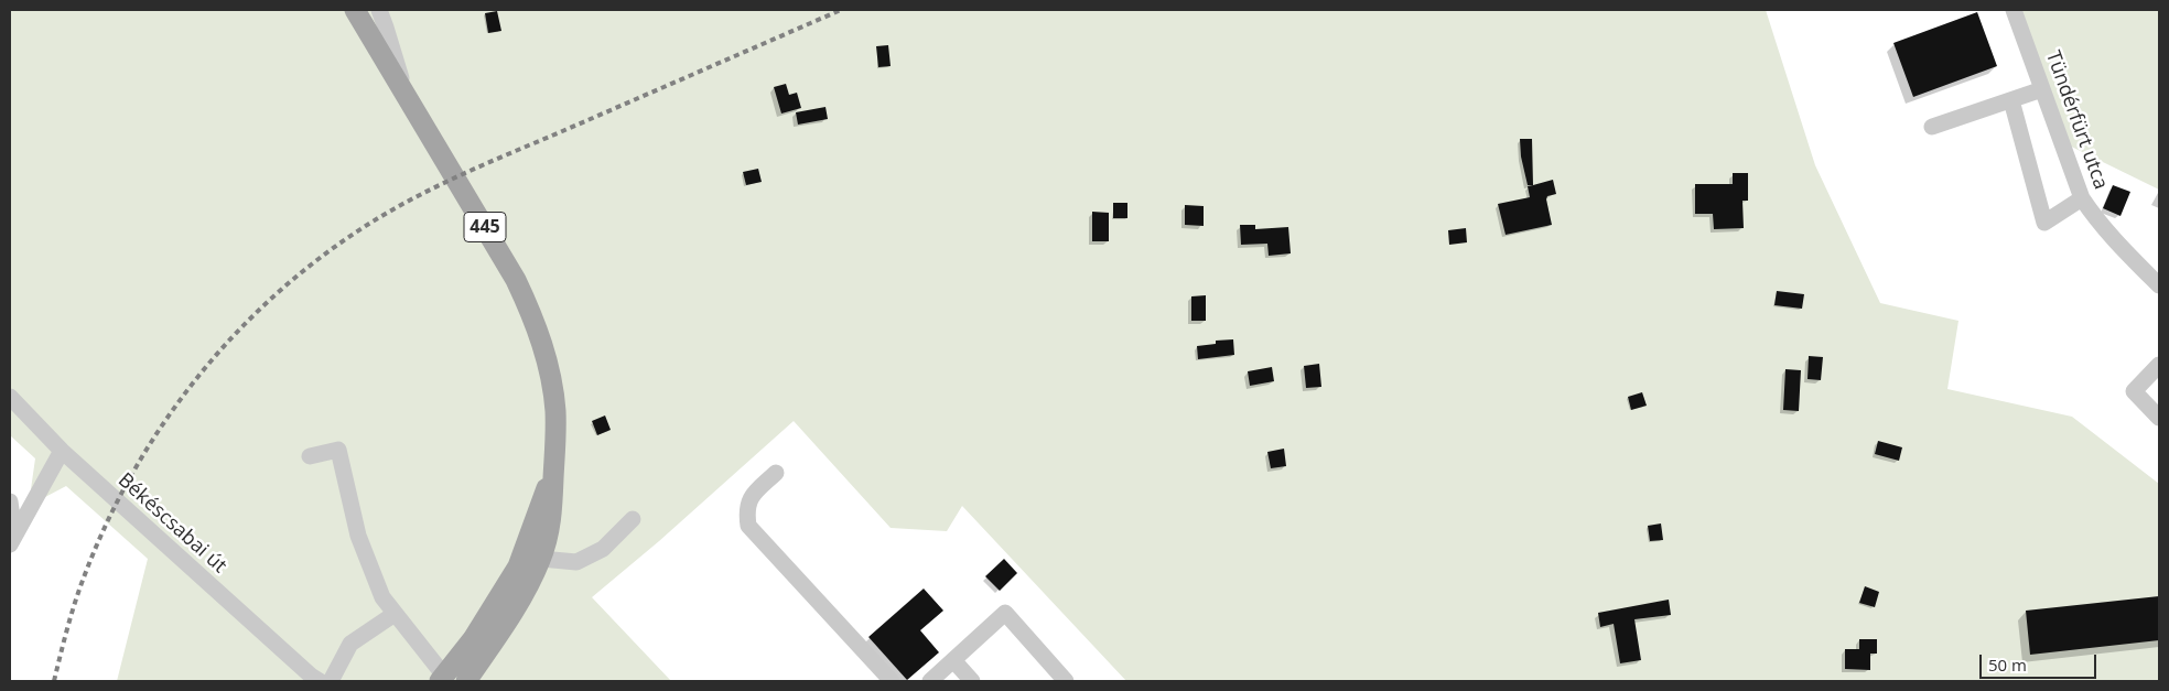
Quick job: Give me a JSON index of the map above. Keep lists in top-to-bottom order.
{
  "streets": {
    "main road": ["445"],
    "street": ["Tündérfürt utca", "Békéscsabai út"]
  },
  "scale_bar": "50 m"
}
